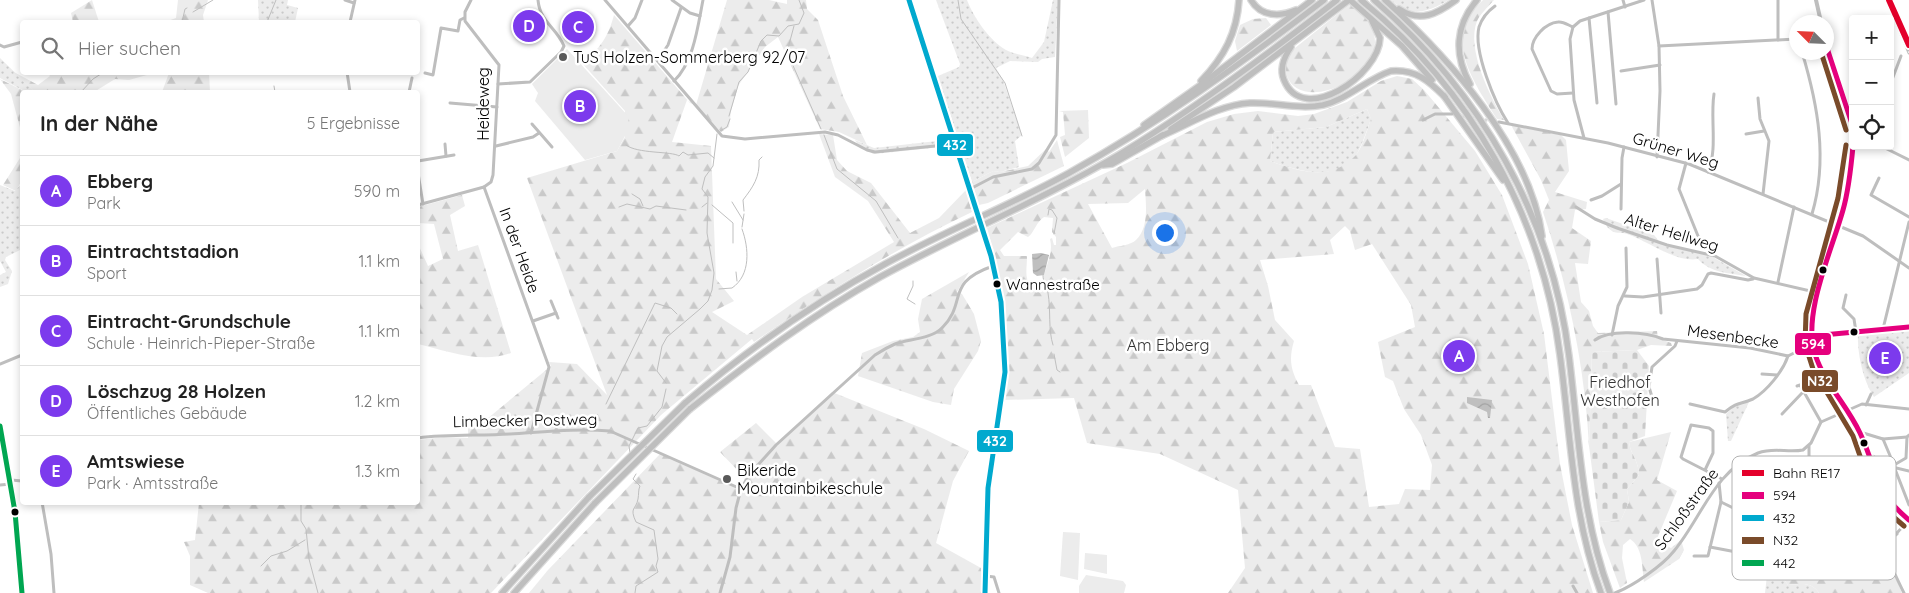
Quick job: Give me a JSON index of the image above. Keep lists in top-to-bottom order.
{
  "streets": {
    "street": [
      "Heideweg",
      "Grüner Weg",
      "Alter Hellweg",
      "In der Heide",
      "Mesenbecke",
      "Limbecker Postweg",
      "Schloßstraße"
    ]
  },
  "crossings": [
    ["Heideweg", "In der Heide"],
    ["In der Heide", "Limbecker Postweg"]
  ],
  "parks": ["Am Ebberg", "Friedhof Westhofen"],
  "places": ["TuS Holzen-Sommerberg 92/07", "Wannestraße", "Bikeride Mountainbikeschule"],
  "lines": [
    "rail line RE17",
    "transit line 432",
    "transit line 594",
    "transit line N32",
    "transit line 442"
  ],
  "legend": [
    "Bahn RE17",
    "594",
    "432",
    "N32",
    "442"
  ],
  "north": "top left",
  "page": {
    "pins": [
      "D",
      "C",
      "B",
      "A",
      "E"
    ],
    "map_buttons": ["+", "−"],
    "search": "Hier suchen",
    "heading": ["In der Nähe", "5 Ergebnisse"],
    "list": [
      {
        "mark": "A",
        "name": "Ebberg",
        "note": "Park",
        "value": "590 m"
      },
      {
        "mark": "B",
        "name": "Eintrachtstadion",
        "note": "Sport",
        "value": "1.1 km"
      },
      {
        "mark": "C",
        "name": "Eintracht-Grundschule",
        "note": "Schule · Heinrich-Pieper-Straße",
        "value": "1.1 km"
      },
      {
        "mark": "D",
        "name": "Löschzug 28 Holzen",
        "note": "Öffentliches Gebäude",
        "value": "1.2 km"
      },
      {
        "mark": "E",
        "name": "Amtswiese",
        "note": "Park · Amtsstraße",
        "value": "1.3 km"
      }
    ]
  }
}
